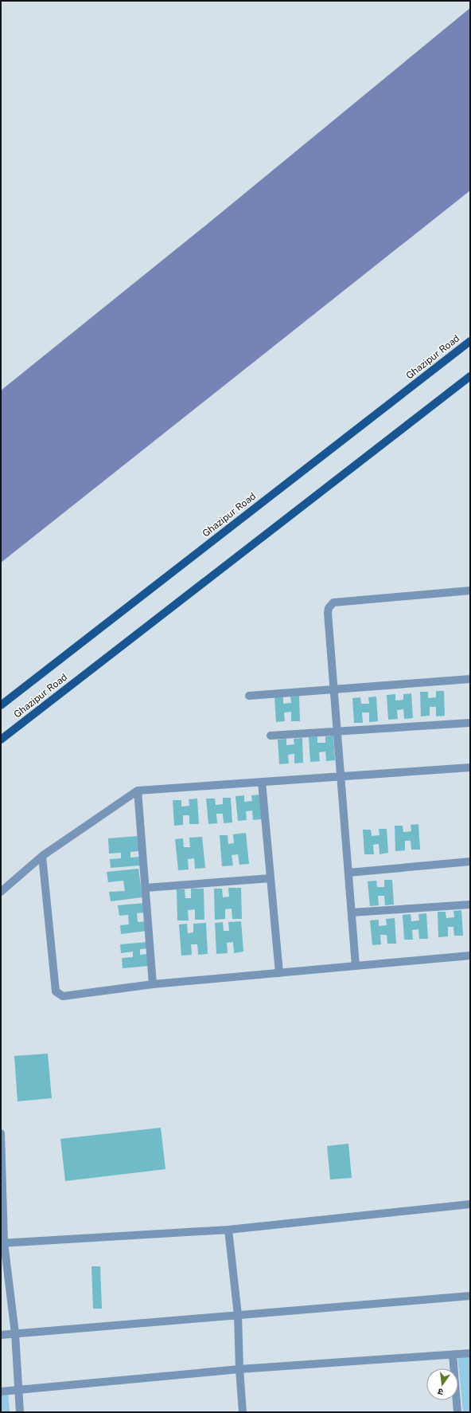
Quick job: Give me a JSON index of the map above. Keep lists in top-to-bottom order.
{
  "streets": {
    "main road": ["Ghazipur Road"]
  },
  "north": "bottom"
}
